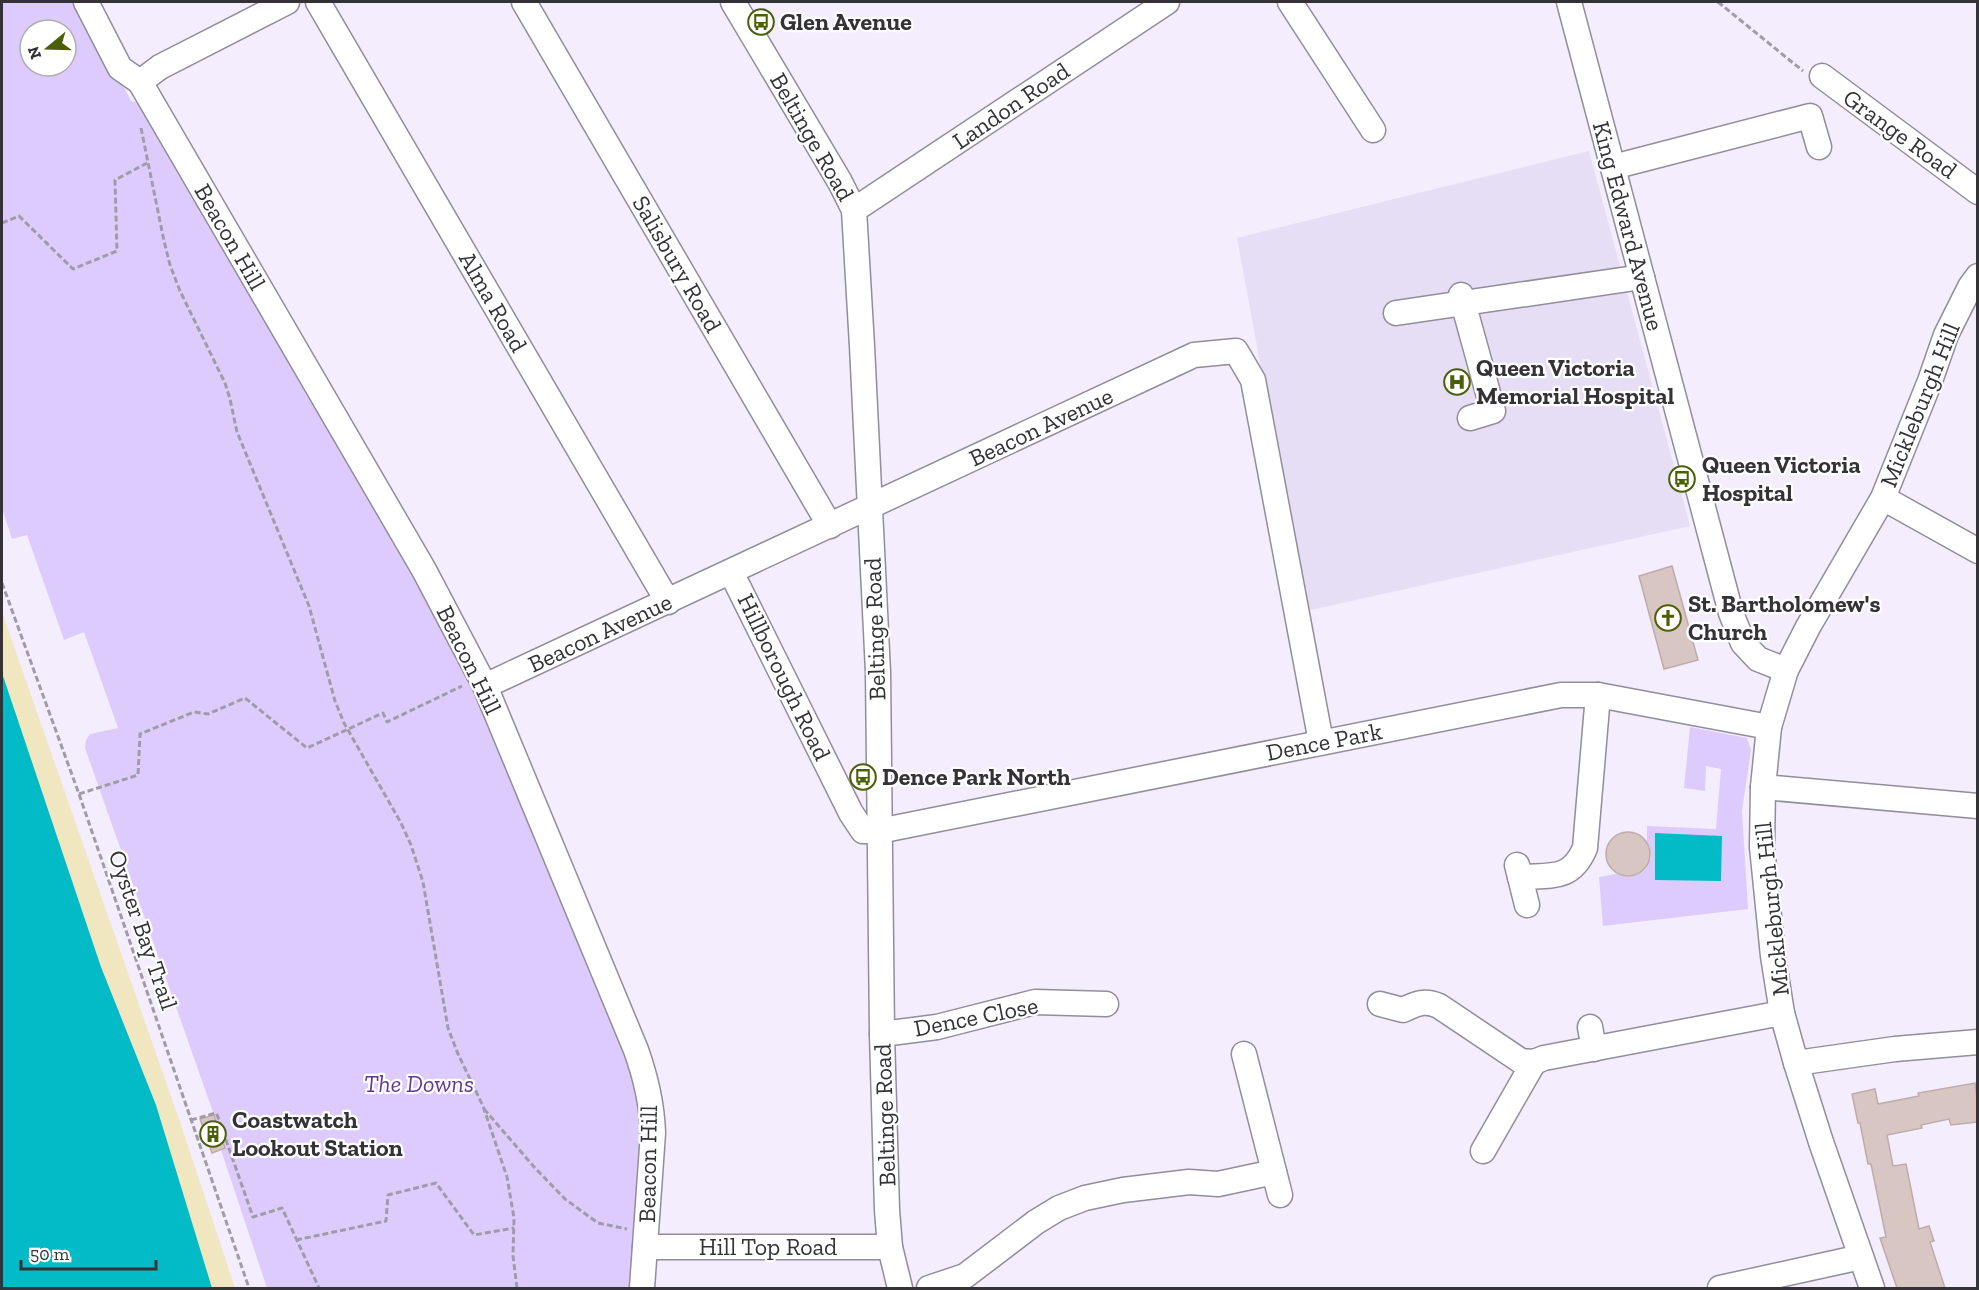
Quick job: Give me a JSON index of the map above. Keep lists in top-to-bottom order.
{
  "streets": {
    "street": [
      "Landon Road",
      "Grange Road",
      "Beltinge Road",
      "King Edward Avenue",
      "Beacon Hill",
      "Salisbury Road",
      "Alma Road",
      "Mickleburgh Hill",
      "Beacon Avenue",
      "Hillborough Road",
      "Dence Park",
      "Dence Close",
      "Hill Top Road"
    ],
    "path": ["Oyster Bay Trail"]
  },
  "crossings": [
    ["Landon Road", "Beltinge Road"],
    ["Beltinge Road", "Beacon Avenue"],
    ["Beltinge Road", "Hillborough Road"],
    ["Beltinge Road", "Dence Park"],
    ["Beltinge Road", "Dence Close"],
    ["Beltinge Road", "Hill Top Road"],
    ["King Edward Avenue", "Mickleburgh Hill"],
    ["Beacon Hill", "Beacon Avenue"],
    ["Beacon Hill", "Hill Top Road"],
    ["Salisbury Road", "Beacon Avenue"],
    ["Alma Road", "Beacon Avenue"],
    ["Mickleburgh Hill", "Dence Park"],
    ["Beacon Avenue", "Hillborough Road"],
    ["Beacon Avenue", "Dence Park"],
    ["Hillborough Road", "Dence Park"]
  ],
  "parks": ["The Downs"],
  "places": {
    "bus stop": ["Glen Avenue", "Queen Victoria Hospital", "Dence Park North"],
    "hospital": ["Queen Victoria Memorial Hospital"],
    "church": ["St. Bartholomew's Church"],
    "building": ["Coastwatch Lookout Station"]
  },
  "scale_bar": "50 m",
  "north": "left"
}
